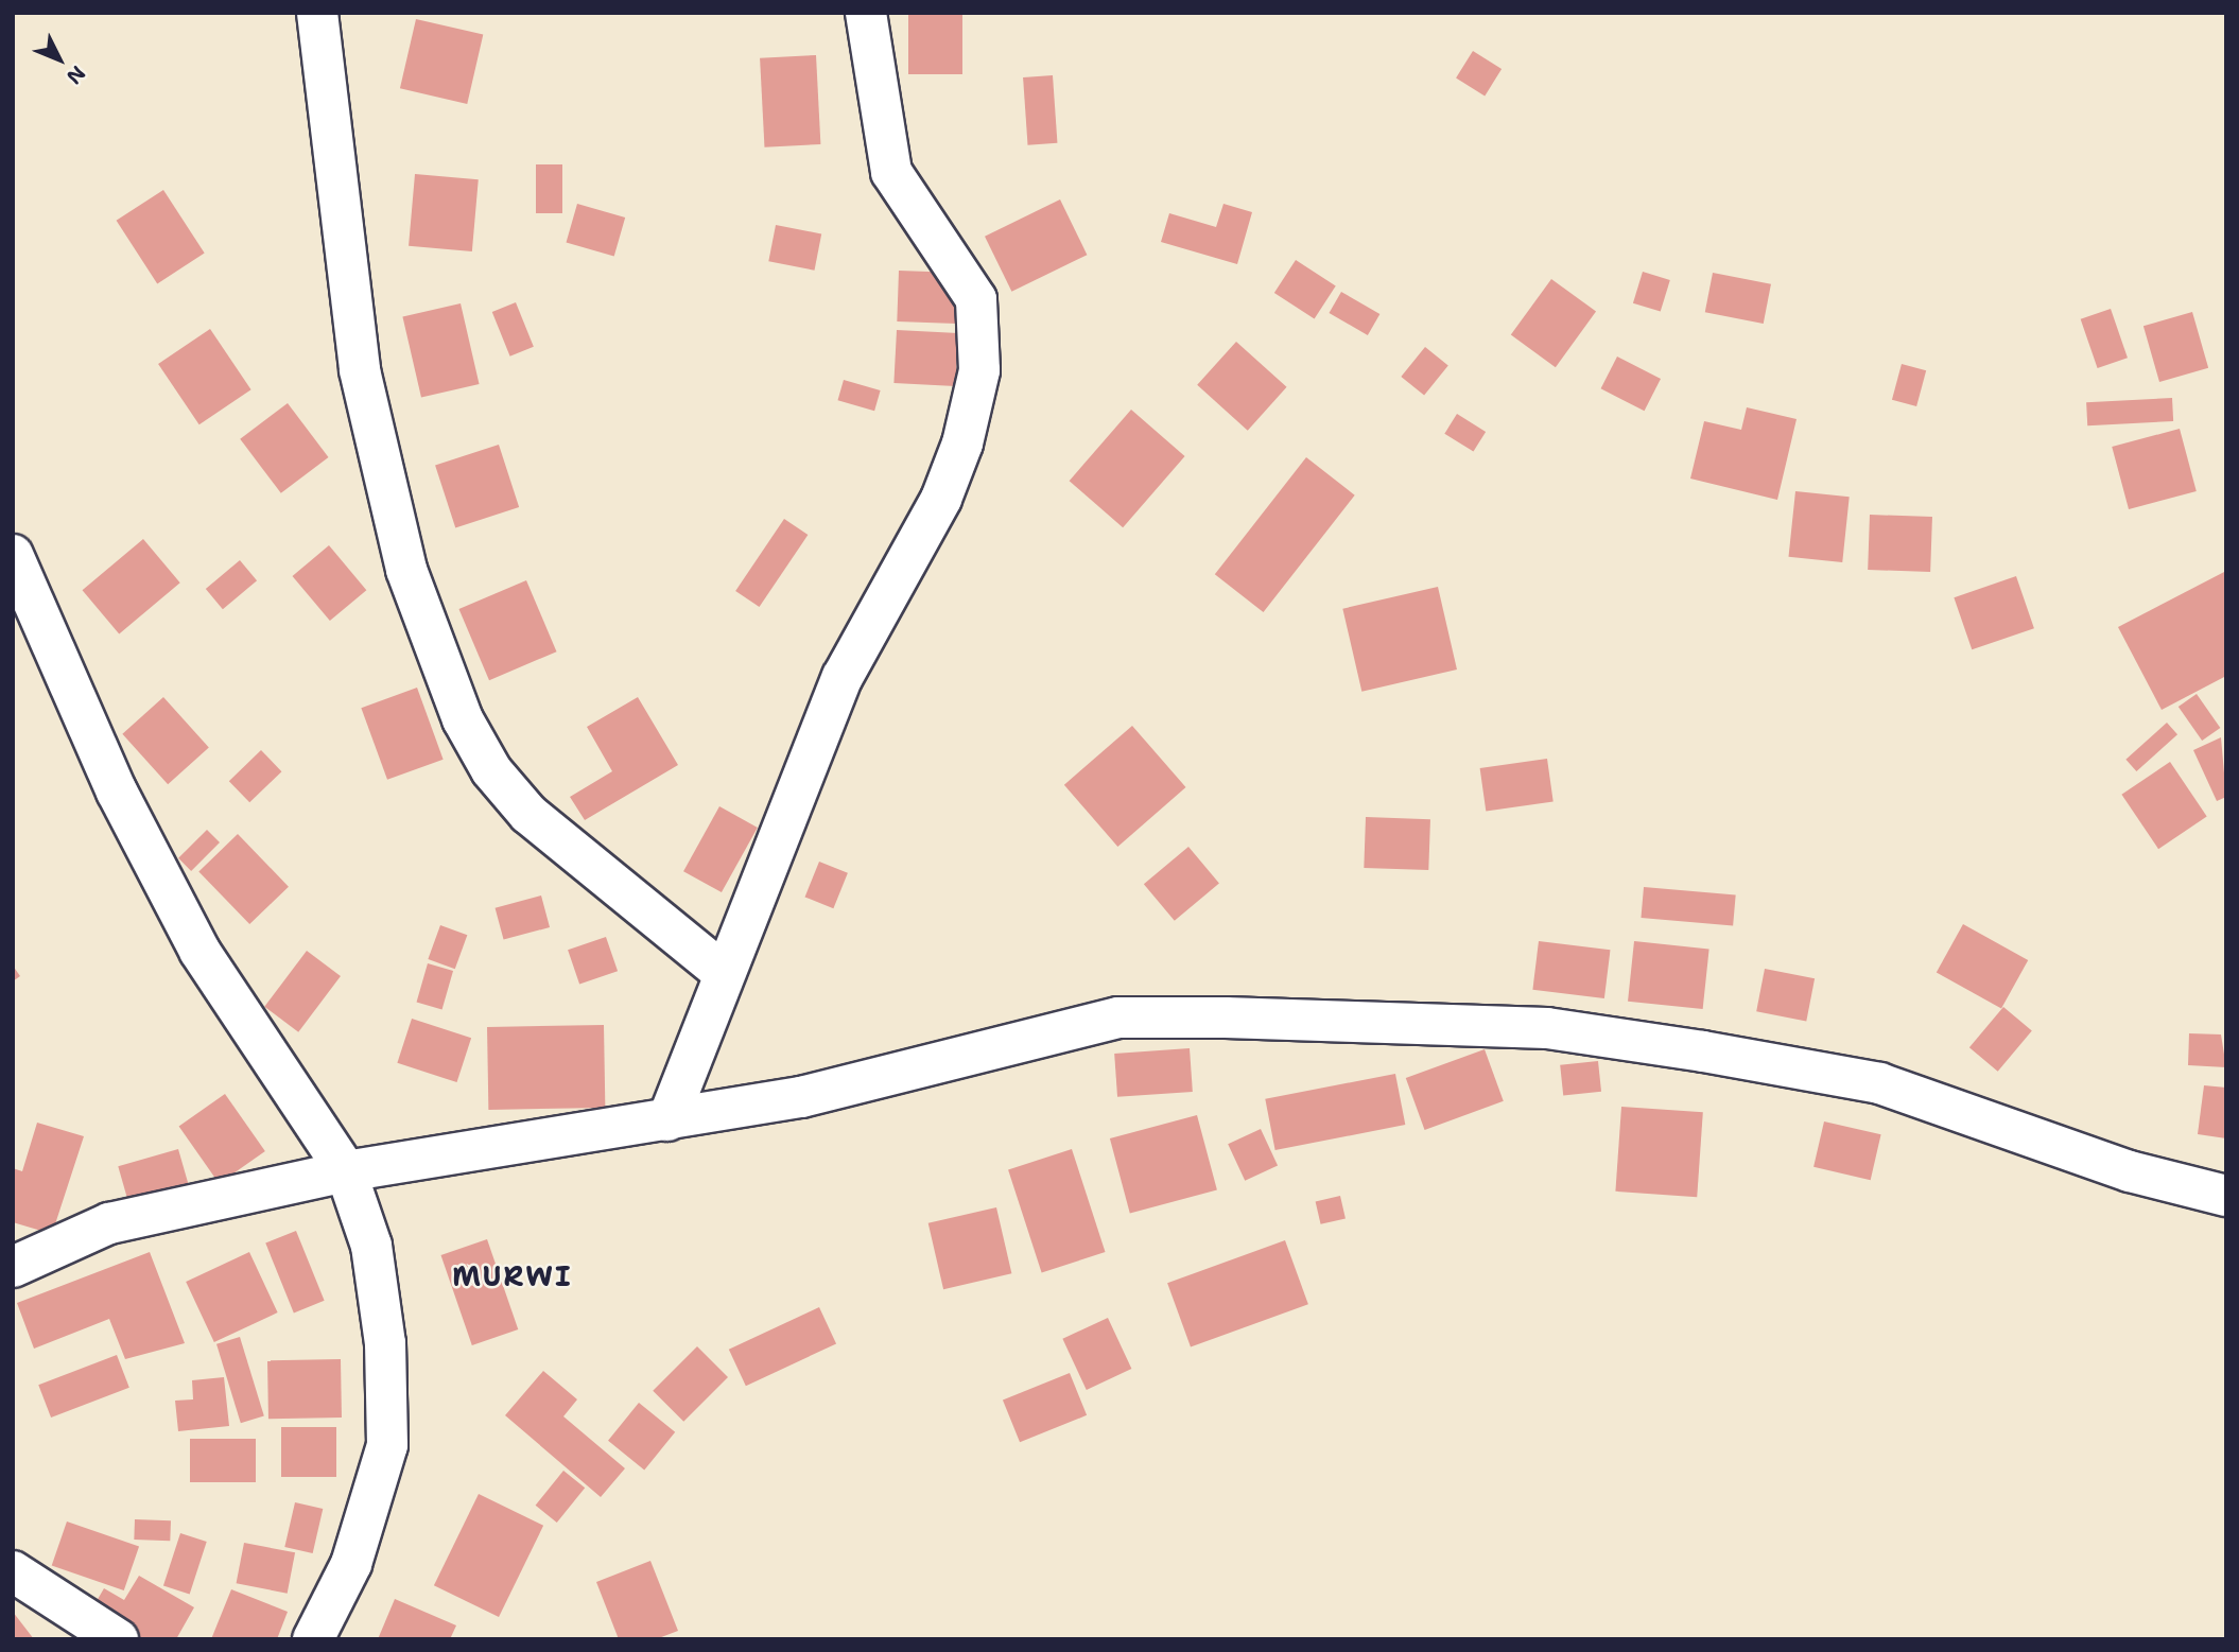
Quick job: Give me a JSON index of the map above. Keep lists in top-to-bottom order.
{
  "districts": ["MURWI"],
  "north": "bottom right"
}
